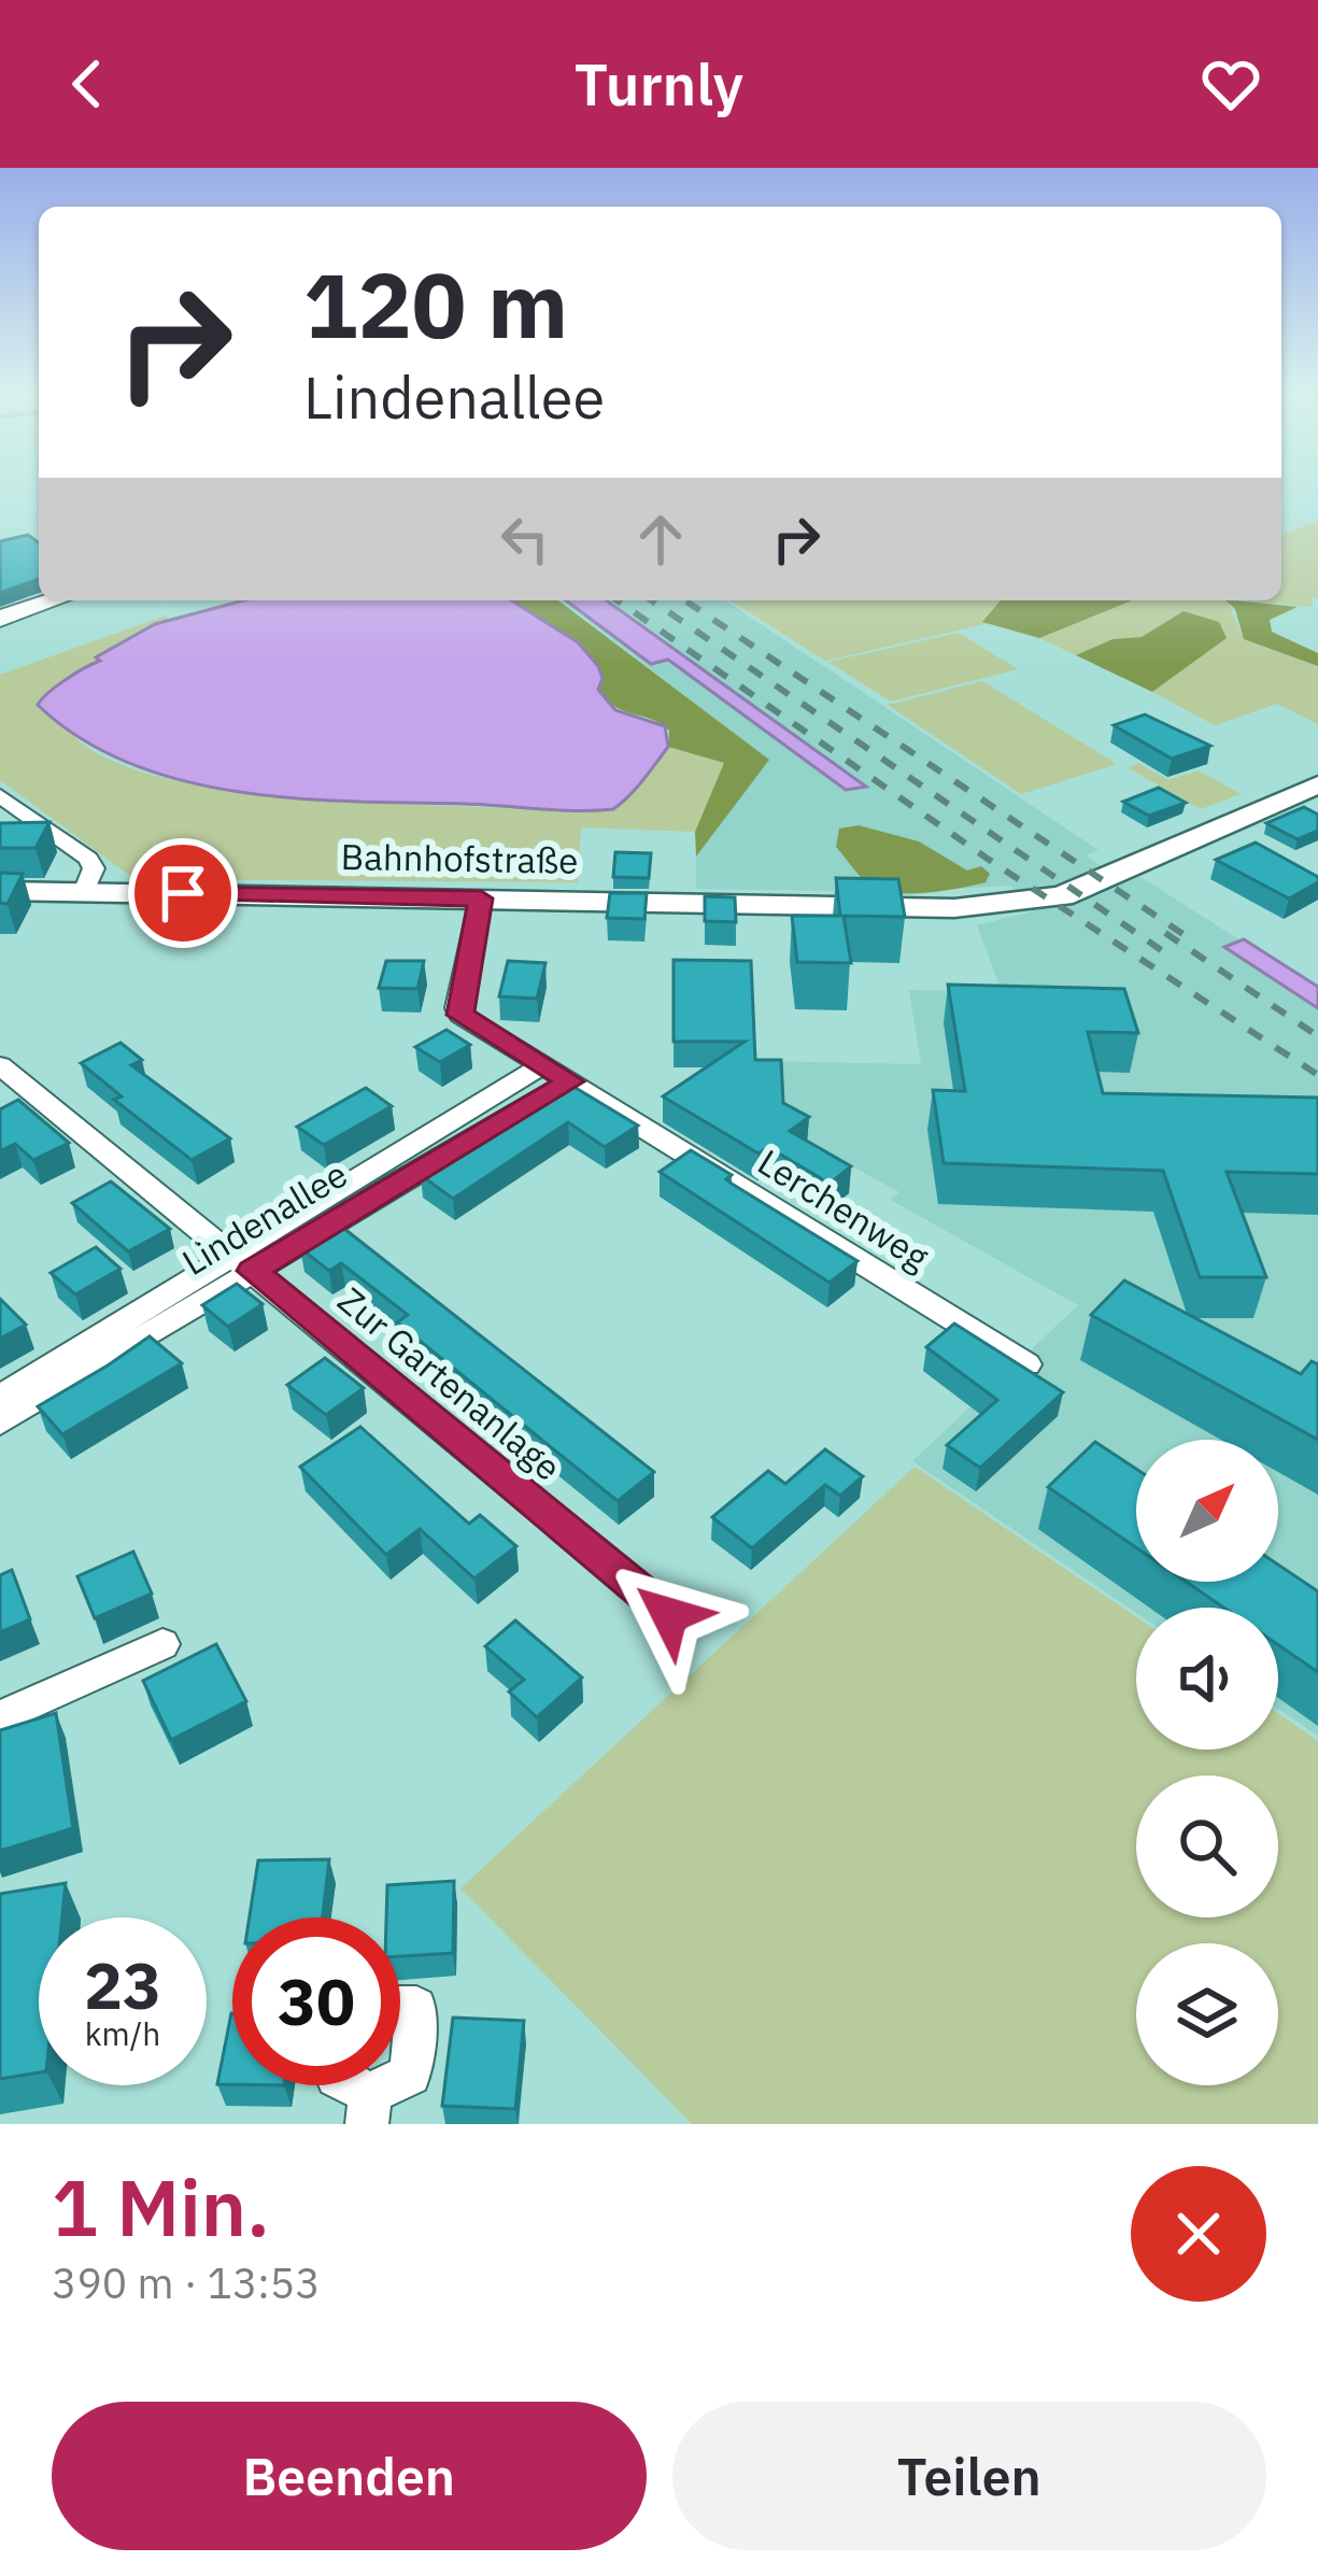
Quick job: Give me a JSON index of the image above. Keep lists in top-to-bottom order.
{
  "streets": {
    "street": [
      "Bahnhofstraße",
      "Lerchenweg",
      "Lindenallee",
      "Zur Gartenanlage"
    ]
  },
  "crossings": [
    ["Bahnhofstraße", "Lerchenweg"],
    ["Lerchenweg", "Lindenallee"],
    ["Lindenallee", "Zur Gartenanlage"]
  ],
  "north": "top right",
  "page": {
    "header": "Turnly",
    "turn": ["120 m", "Lindenallee"],
    "speed": "23 km/h",
    "limit": "30",
    "heading": ["1 Min.", "390 m · 13:53"],
    "buttons": ["Beenden", "Teilen"]
  }
}
